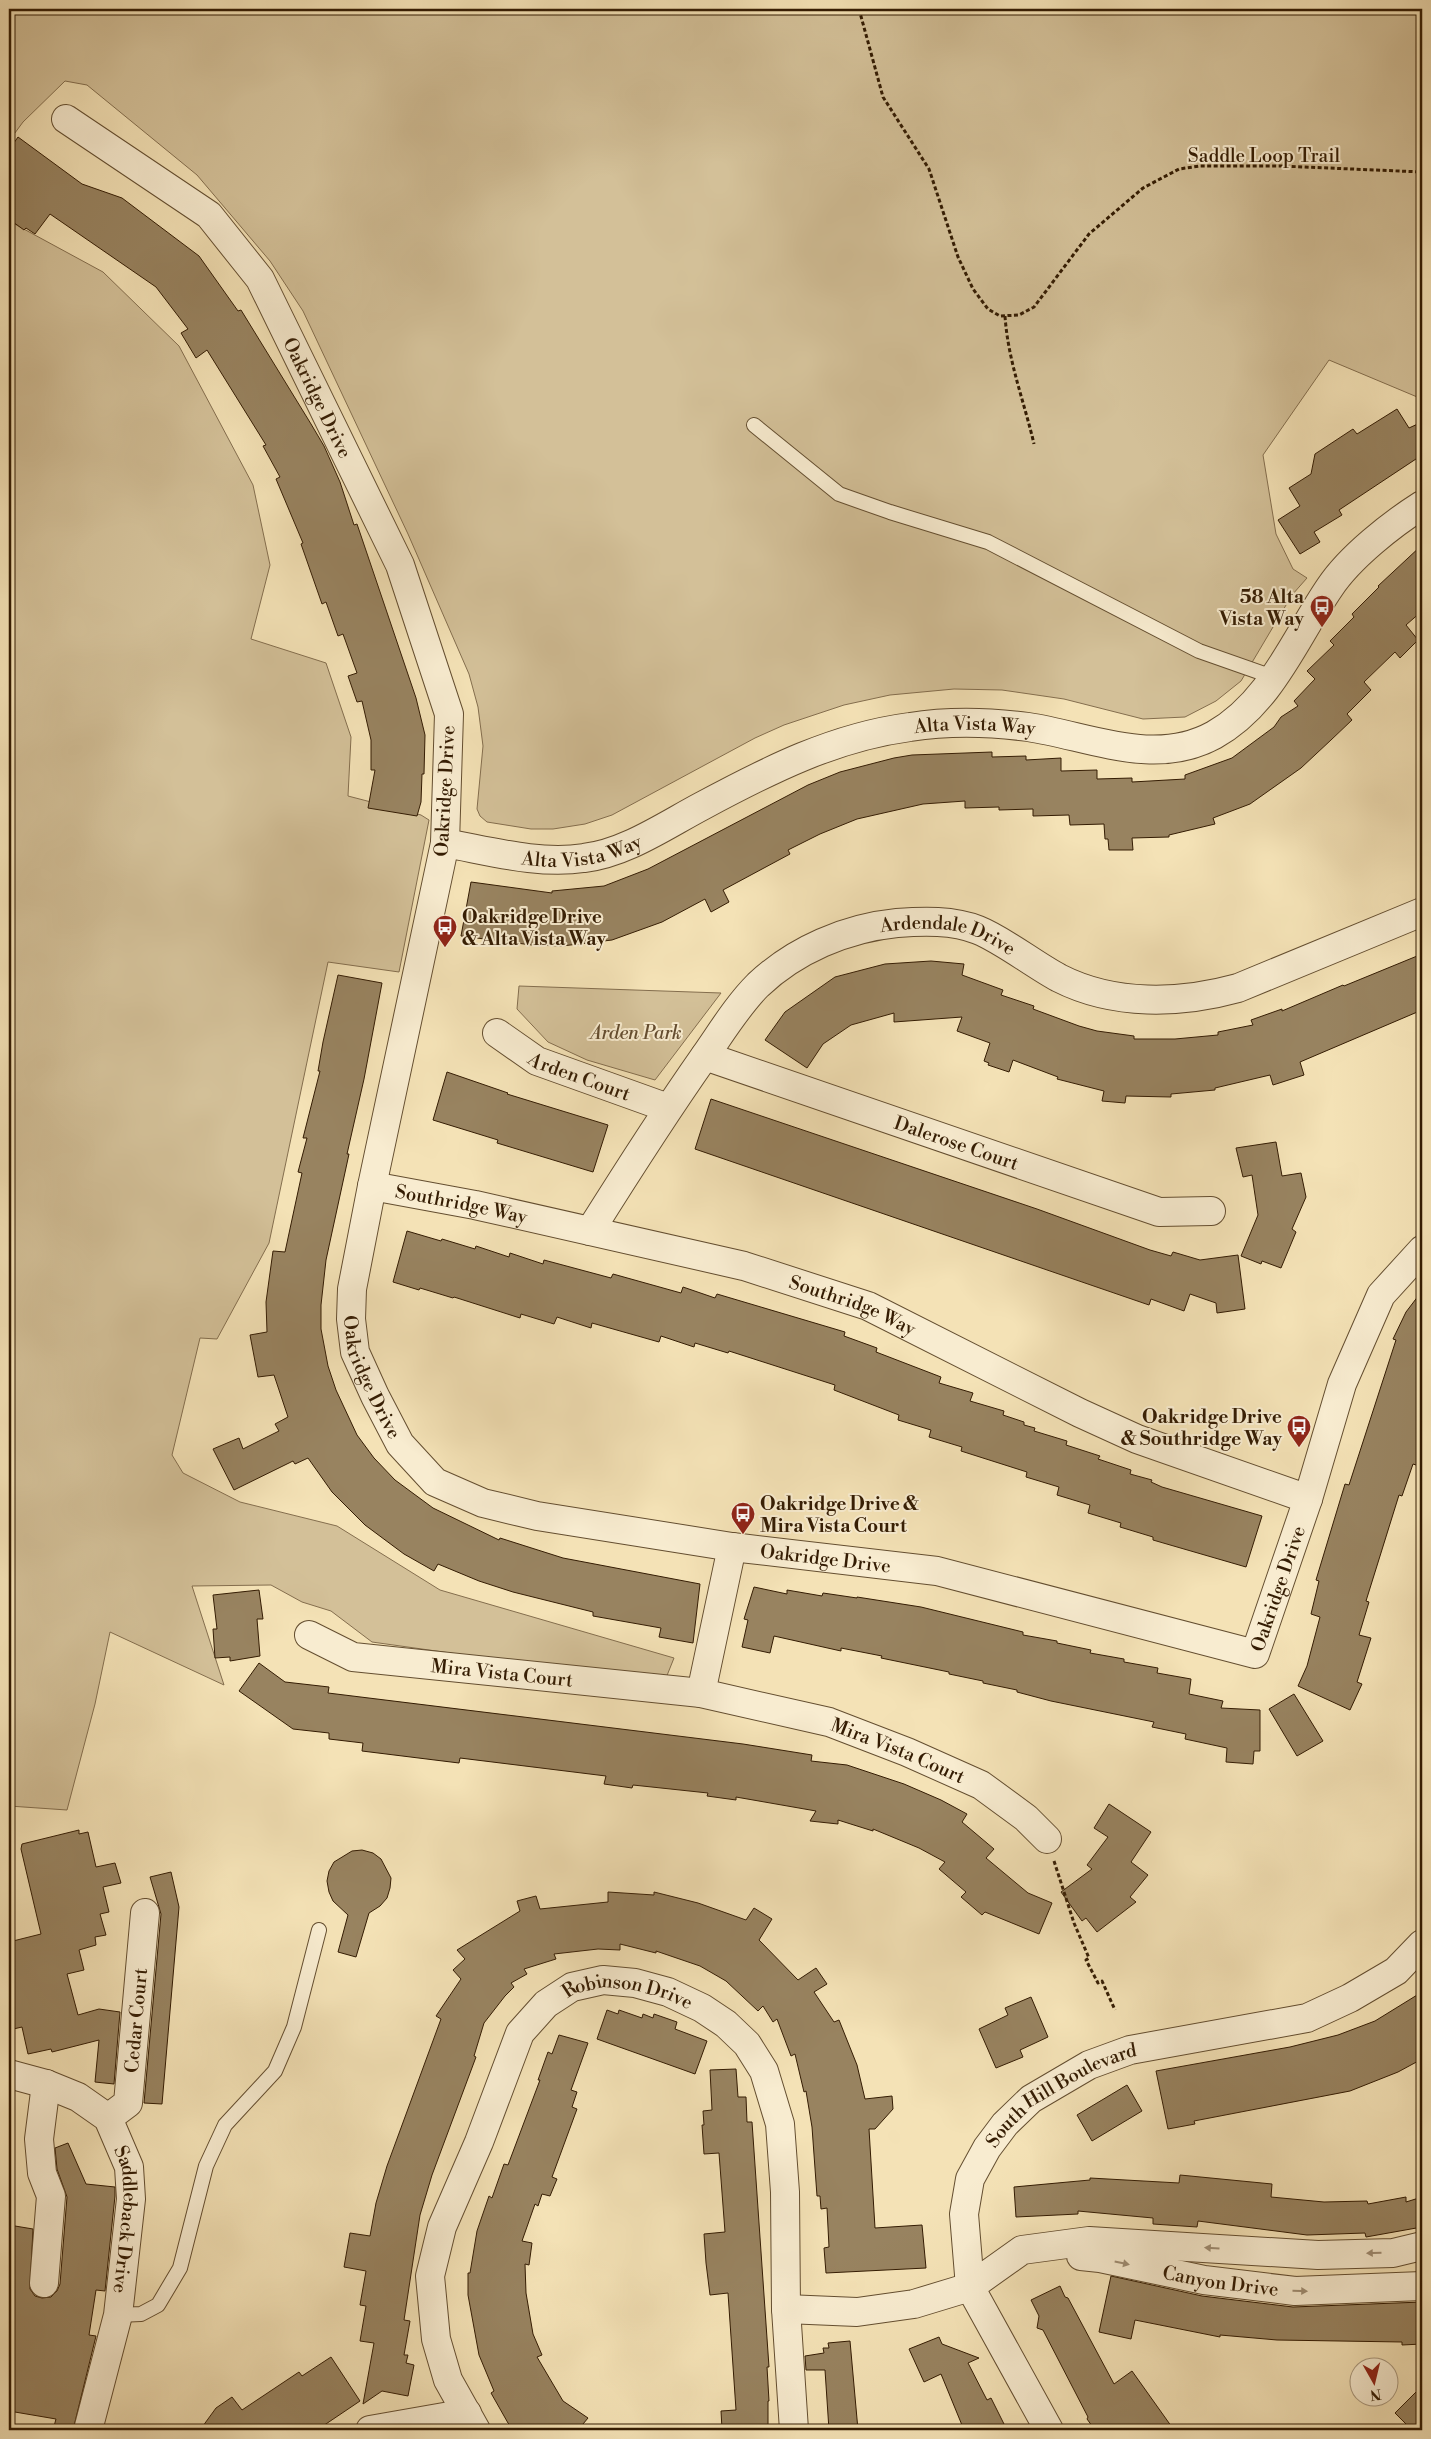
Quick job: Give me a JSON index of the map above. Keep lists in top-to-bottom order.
{
  "streets": {
    "street": [
      "Oakridge Drive",
      "Alta Vista Way",
      "Ardendale Drive",
      "Arden Court",
      "Dalerose Court",
      "Southridge Way",
      "Mira Vista Court",
      "Robinson Drive",
      "Cedar Court",
      "South Hill Boulevard",
      "Saddleback Drive",
      "Canyon Drive"
    ],
    "path": ["Saddle Loop Trail"]
  },
  "crossings": [
    ["Oakridge Drive", "Alta Vista Way"],
    ["Oakridge Drive", "Southridge Way"],
    ["Ardendale Drive", "Arden Court"],
    ["Ardendale Drive", "Dalerose Court"],
    ["Ardendale Drive", "Southridge Way"],
    ["Robinson Drive", "Canyon Drive"],
    ["Cedar Court", "Saddleback Drive"],
    ["South Hill Boulevard", "Canyon Drive"]
  ],
  "parks": ["Arden Park"],
  "places": {
    "bus stop": [
      "58 Alta Vista Way",
      "Oakridge Drive & Alta Vista Way",
      "Oakridge Drive & Southridge Way",
      "Oakridge Drive & Mira Vista Court"
    ]
  },
  "north": "bottom"
}
